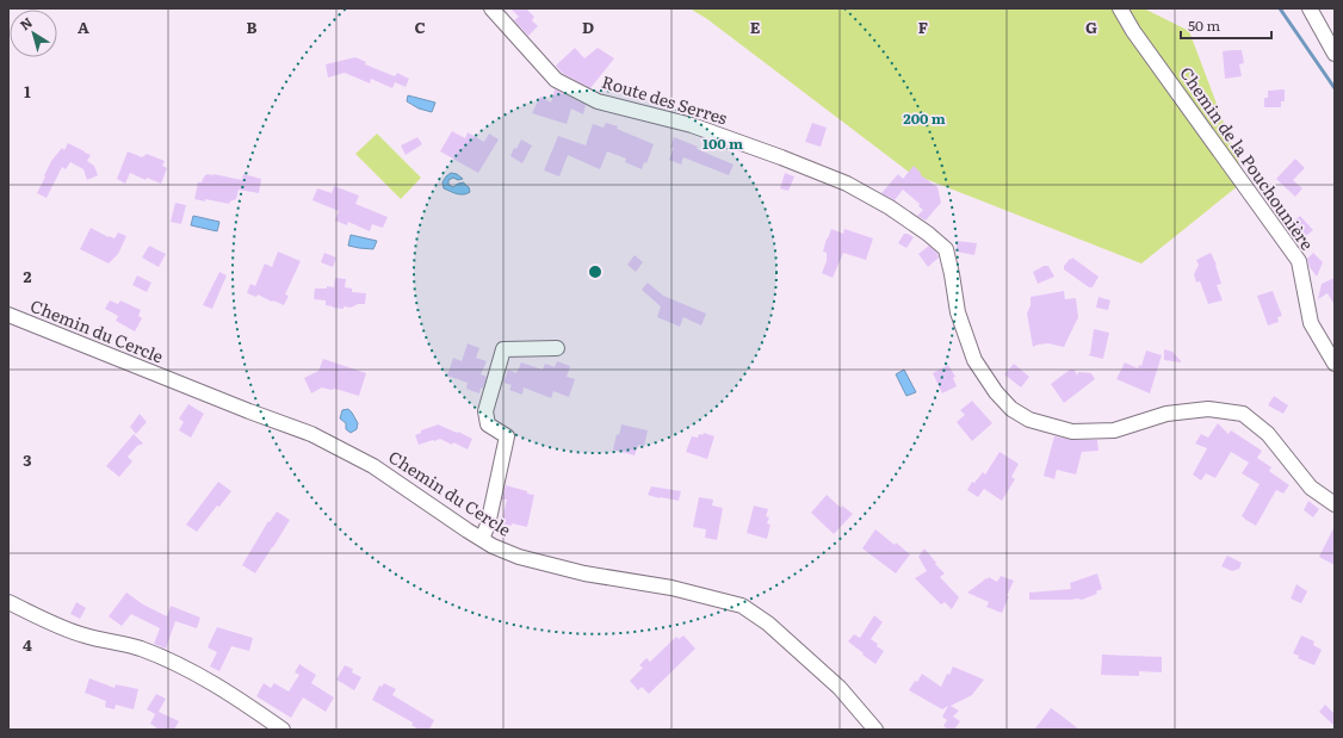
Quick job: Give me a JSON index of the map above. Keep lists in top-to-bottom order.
{
  "streets": {
    "street": ["Route des Serres", "Chemin de la Pouchounière", "Chemin du Cercle"]
  },
  "scale_bar": "50 m",
  "north": "top left",
  "grid": {
    "columns": [
      "A",
      "B",
      "C",
      "D",
      "E",
      "F",
      "G"
    ],
    "rows": [
      "1",
      "2",
      "3",
      "4"
    ]
  },
  "rings": ["200 m", "100 m"]
}
